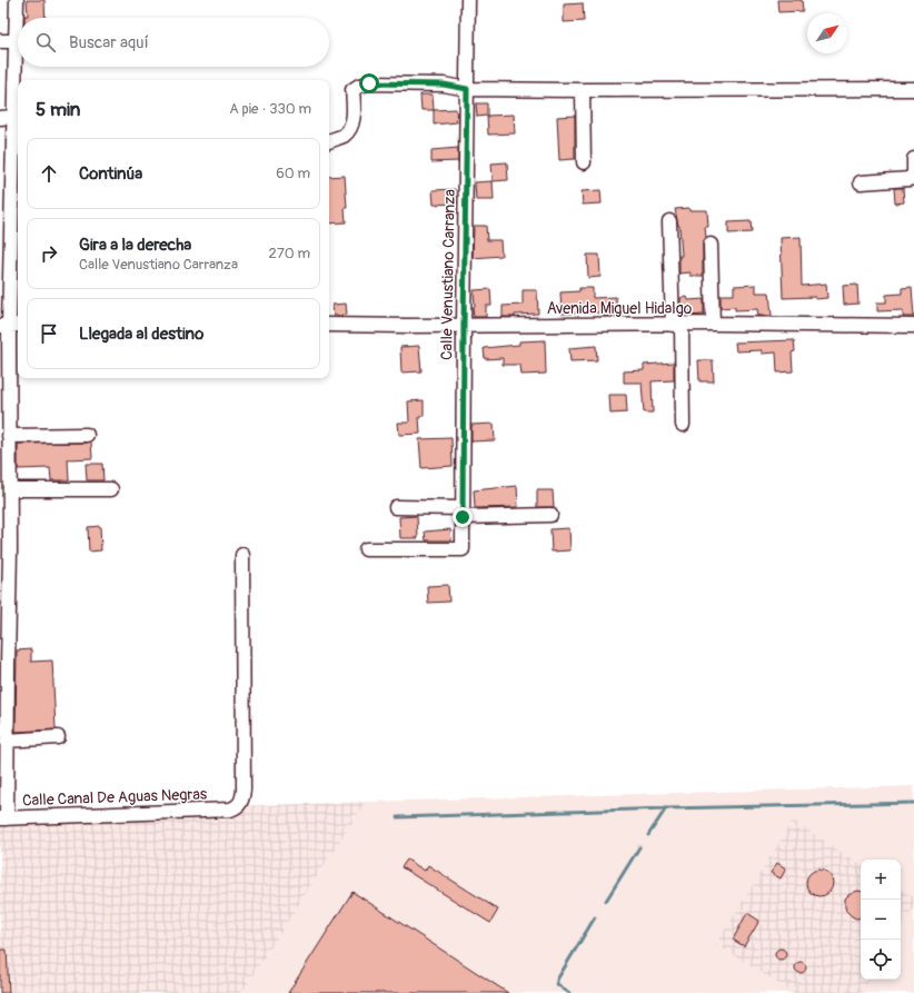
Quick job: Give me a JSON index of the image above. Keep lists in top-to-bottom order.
{
  "streets": {
    "street": ["Calle Venustiano Carranza", "Avenida Miguel Hidalgo", "Calle Canal De Aguas Negras"]
  },
  "crossings": [
    ["Calle Venustiano Carranza", "Avenida Miguel Hidalgo"]
  ],
  "north": "top right",
  "page": {
    "search": "Buscar aquí",
    "heading": ["5 min", "A pie · 330 m"],
    "list": [
      ["Continúa", "60 m"],
      ["Gira a la derecha", "Calle Venustiano Carranza", "270 m"],
      "Llegada al destino"
    ],
    "map_buttons": ["+", "−"]
  }
}
